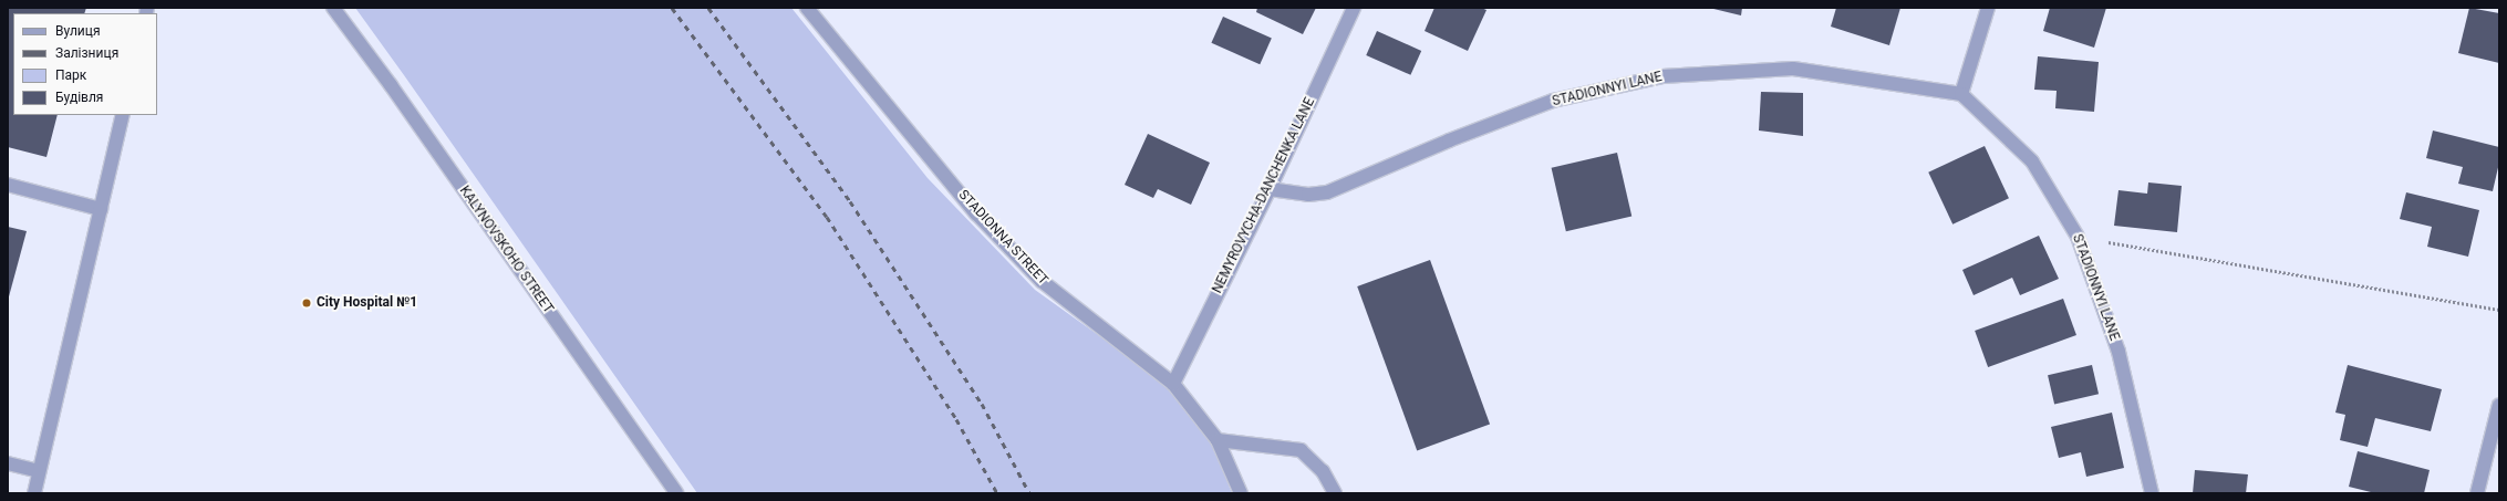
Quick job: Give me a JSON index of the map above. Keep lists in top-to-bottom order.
{
  "streets": {
    "street": [
      "STADIONNYI LANE",
      "NEMYROVYCHA-DANCHENKA LANE",
      "STADIONNA STREET",
      "KALYNOVSKOHO STREET"
    ]
  },
  "crossings": [
    ["STADIONNYI LANE", "NEMYROVYCHA-DANCHENKA LANE"],
    ["NEMYROVYCHA-DANCHENKA LANE", "STADIONNA STREET"]
  ],
  "places": ["City Hospital №1"],
  "legend": [
    "Вулиця",
    "Залізниця",
    "Парк",
    "Будівля"
  ]
}
